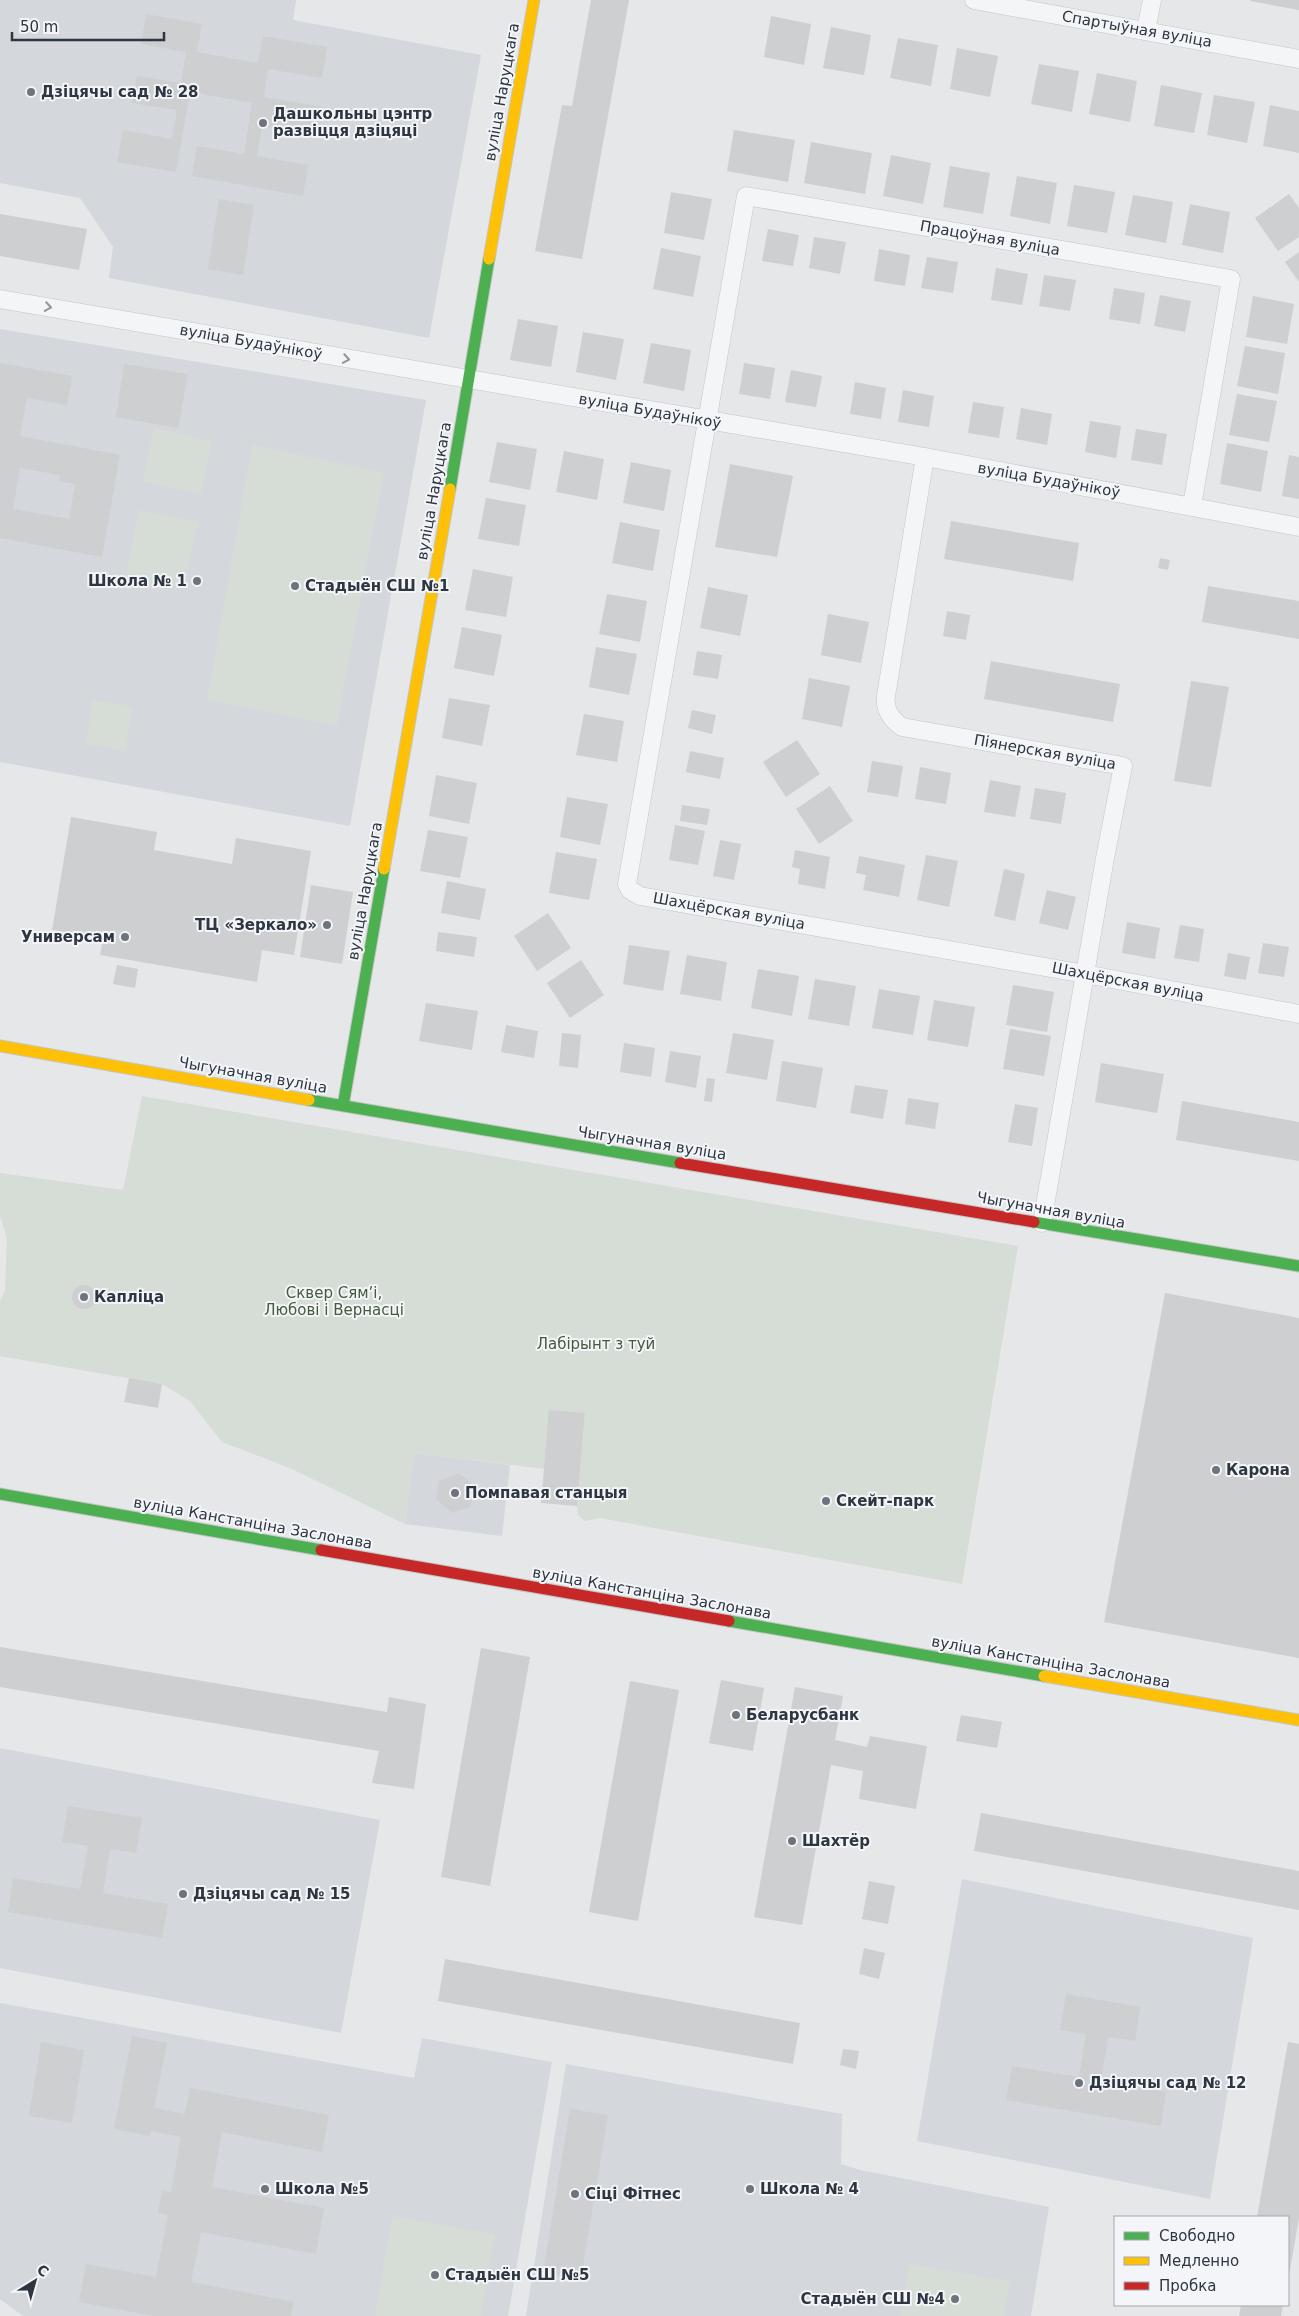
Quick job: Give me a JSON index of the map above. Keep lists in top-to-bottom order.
{
  "streets": {
    "main road": ["вуліца Наруцкага", "Чыгуначная вуліца", "вуліца Канстанціна Заслонава"],
    "street": [
      "Спартыўная вуліца",
      "Працоўная вуліца",
      "вуліца Будаўнікоў",
      "Піянерская вуліца",
      "Шахцёрская вуліца"
    ]
  },
  "crossings": [
    ["вуліца Наруцкага", "вуліца Будаўнікоў"],
    ["вуліца Наруцкага", "Чыгуначная вуліца"],
    ["Працоўная вуліца", "вуліца Будаўнікоў"],
    ["Працоўная вуліца", "Шахцёрская вуліца"],
    ["вуліца Будаўнікоў", "Піянерская вуліца"],
    ["вуліца Будаўнікоў", "Шахцёрская вуліца"],
    ["Піянерская вуліца", "Шахцёрская вуліца"],
    ["Піянерская вуліца", "Чыгуначная вуліца"]
  ],
  "one_way": ["вуліца Будаўнікоў"],
  "parks": ["Сквер Сямʼі, Любові і Вернасці", "Лабірынт з туй"],
  "places": [
    "Дзіцячы сад № 28",
    "Дашкольны цэнтр развіцця дзіцяці",
    "Школа № 1",
    "Стадыён СШ №1",
    "ТЦ «Зеркало»",
    "Универсам",
    "Капліца",
    "Карона",
    "Помпавая станцыя",
    "Скейт-парк",
    "Беларусбанк",
    "Шахтёр",
    "Дзіцячы сад № 15",
    "Дзіцячы сад № 12",
    "Школа №5",
    "Школа № 4",
    "Сіці Фітнес",
    "Стадыён СШ №5",
    "Стадыён СШ №4"
  ],
  "legend": ["Свободно", "Медленно", "Пробка"],
  "scale_bar": "50 m",
  "north": "top right"
}
